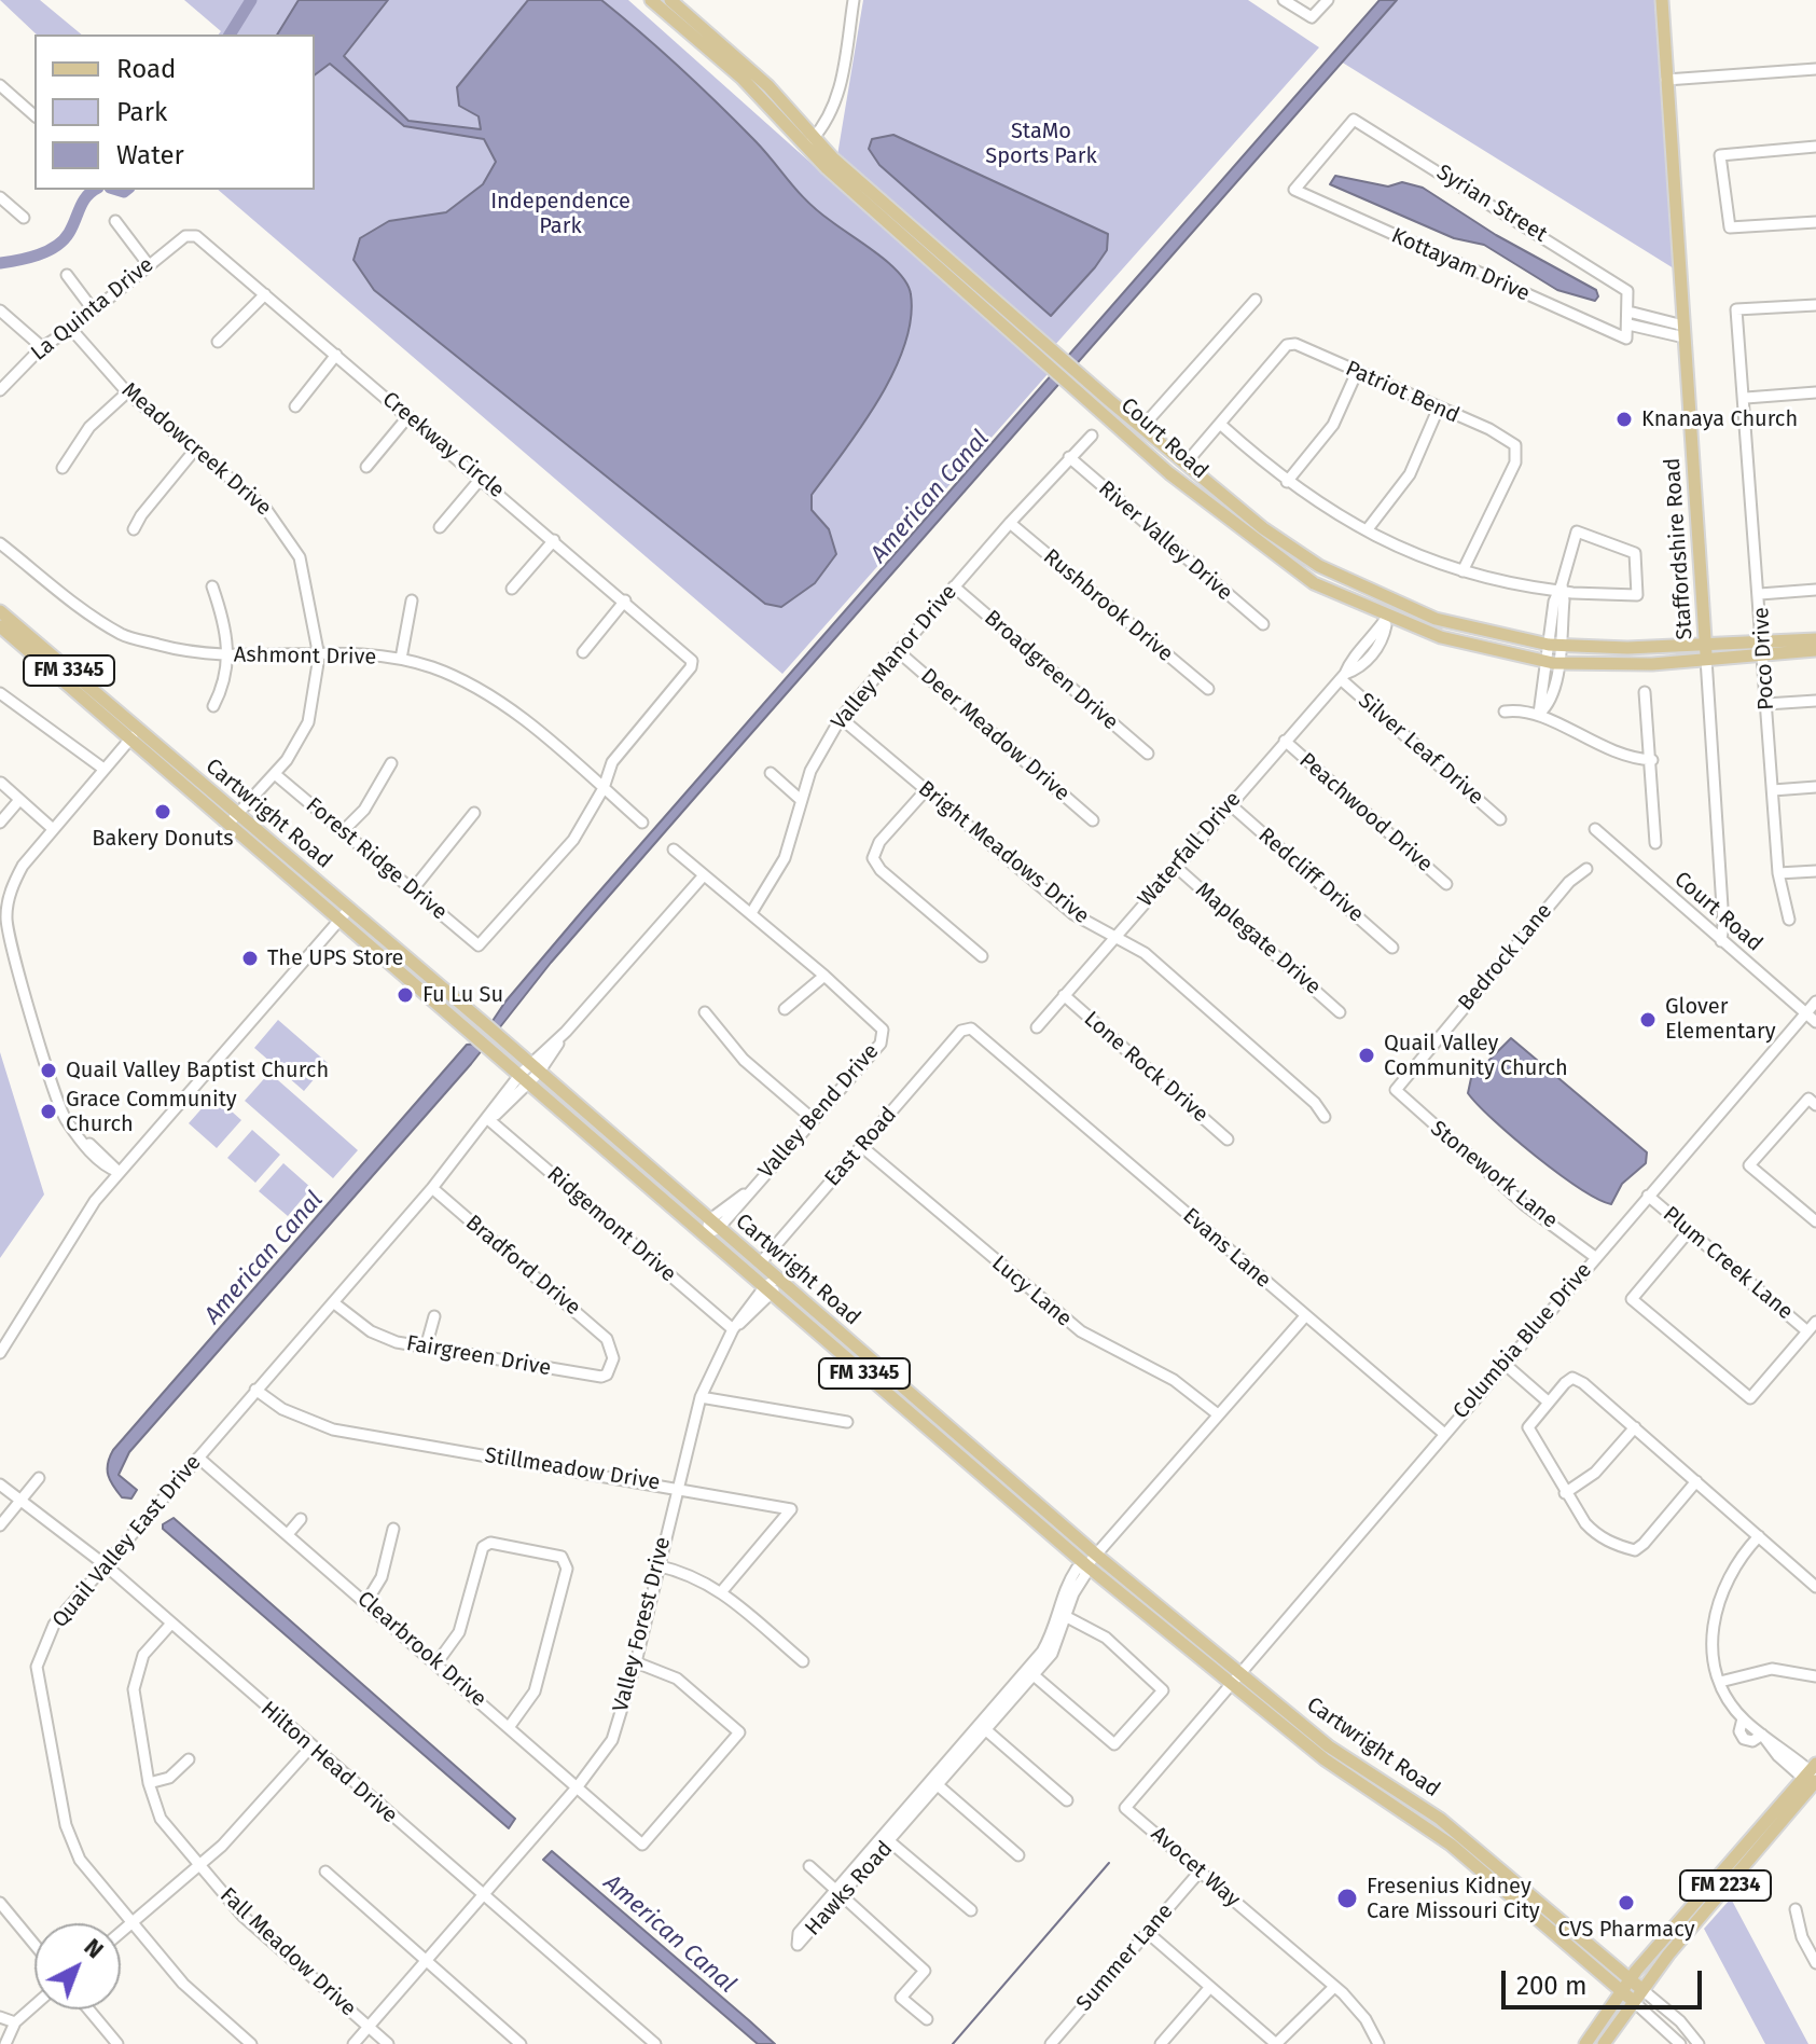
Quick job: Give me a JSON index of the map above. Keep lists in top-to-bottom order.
{
  "streets": {
    "main road": [
      "Court Road",
      "Staffordshire Road",
      "FM 3345",
      "Cartwright Road",
      "FM 2234"
    ],
    "street": [
      "Syrian Street",
      "Kottayam Drive",
      "La Quinta Drive",
      "Patriot Bend",
      "Creekway Circle",
      "Meadowcreek Drive",
      "River Valley Drive",
      "Rushbrook Drive",
      "Ashmont Drive",
      "Valley Manor Drive",
      "Poco Drive",
      "Broadgreen Drive",
      "Deer Meadow Drive",
      "Silver Leaf Drive",
      "Peachwood Drive",
      "Waterfall Drive",
      "Bright Meadows Drive",
      "Forest Ridge Drive",
      "Redcliff Drive",
      "Maplegate Drive",
      "Bedrock Lane",
      "Lone Rock Drive",
      "Valley Bend Drive",
      "East Road",
      "Stonework Lane",
      "Ridgemont Drive",
      "Evans Lane",
      "Plum Creek Lane",
      "Bradford Drive",
      "Lucy Lane",
      "Columbia Blue Drive",
      "Fairgreen Drive",
      "Stillmeadow Drive",
      "Quail Valley East Drive",
      "Valley Forest Drive",
      "Clearbrook Drive",
      "Hilton Head Drive",
      "Avocet Way",
      "Hawks Road",
      "Fall Meadow Drive",
      "Summer Lane"
    ]
  },
  "crossings": [
    ["Syrian Street", "Kottayam Drive"],
    ["La Quinta Drive", "Creekway Circle"],
    ["La Quinta Drive", "Meadowcreek Drive"],
    ["Court Road", "Staffordshire Road"],
    ["Court Road", "Waterfall Drive"],
    ["Court Road", "Columbia Blue Drive"],
    ["Creekway Circle", "Ashmont Drive"],
    ["Creekway Circle", "Forest Ridge Drive"],
    ["Meadowcreek Drive", "Ashmont Drive"],
    ["Meadowcreek Drive", "Cartwright Road"],
    ["Meadowcreek Drive", "Forest Ridge Drive"],
    ["River Valley Drive", "Valley Manor Drive"],
    ["Rushbrook Drive", "Valley Manor Drive"],
    ["Ashmont Drive", "Forest Ridge Drive"],
    ["Valley Manor Drive", "Broadgreen Drive"],
    ["Valley Manor Drive", "Deer Meadow Drive"],
    ["Valley Manor Drive", "Bright Meadows Drive"],
    ["Silver Leaf Drive", "Waterfall Drive"],
    ["Peachwood Drive", "Waterfall Drive"],
    ["Cartwright Road", "Valley Bend Drive"],
    ["Cartwright Road", "East Road"],
    ["Cartwright Road", "Columbia Blue Drive"],
    ["Cartwright Road", "Quail Valley East Drive"],
    ["Cartwright Road", "Valley Forest Drive"],
    ["Cartwright Road", "Avocet Way"],
    ["Cartwright Road", "FM 2234"],
    ["Cartwright Road", "Hawks Road"],
    ["Waterfall Drive", "Bright Meadows Drive"],
    ["Waterfall Drive", "Redcliff Drive"],
    ["Waterfall Drive", "Maplegate Drive"],
    ["Waterfall Drive", "Lone Rock Drive"],
    ["Bedrock Lane", "Stonework Lane"],
    ["East Road", "Evans Lane"],
    ["East Road", "Lucy Lane"],
    ["Stonework Lane", "Columbia Blue Drive"],
    ["Ridgemont Drive", "Quail Valley East Drive"],
    ["Ridgemont Drive", "Valley Forest Drive"],
    ["Evans Lane", "Columbia Blue Drive"],
    ["Evans Lane", "Hawks Road"],
    ["Plum Creek Lane", "Columbia Blue Drive"],
    ["Bradford Drive", "Fairgreen Drive"],
    ["Bradford Drive", "Quail Valley East Drive"],
    ["Lucy Lane", "Hawks Road"],
    ["Columbia Blue Drive", "Avocet Way"],
    ["Fairgreen Drive", "Quail Valley East Drive"],
    ["Stillmeadow Drive", "Quail Valley East Drive"],
    ["Stillmeadow Drive", "Valley Forest Drive"],
    ["Quail Valley East Drive", "Clearbrook Drive"],
    ["Quail Valley East Drive", "Hilton Head Drive"],
    ["Valley Forest Drive", "Clearbrook Drive"],
    ["Valley Forest Drive", "Hilton Head Drive"],
    ["Valley Forest Drive", "Fall Meadow Drive"],
    ["Hilton Head Drive", "Fall Meadow Drive"],
    ["Avocet Way", "Summer Lane"]
  ],
  "water": ["American Canal"],
  "parks": ["StaMo Sports Park", "Independence Park"],
  "places": [
    "Knanaya Church",
    "Bakery Donuts",
    "The UPS Store",
    "Fu Lu Su",
    "Glover Elementary",
    "Quail Valley Community Church",
    "Quail Valley Baptist Church",
    "Grace Community Church",
    "Fresenius Kidney Care Missouri City",
    "CVS Pharmacy"
  ],
  "legend": ["Road", "Park", "Water"],
  "scale_bar": "200 m",
  "north": "top right"
}
